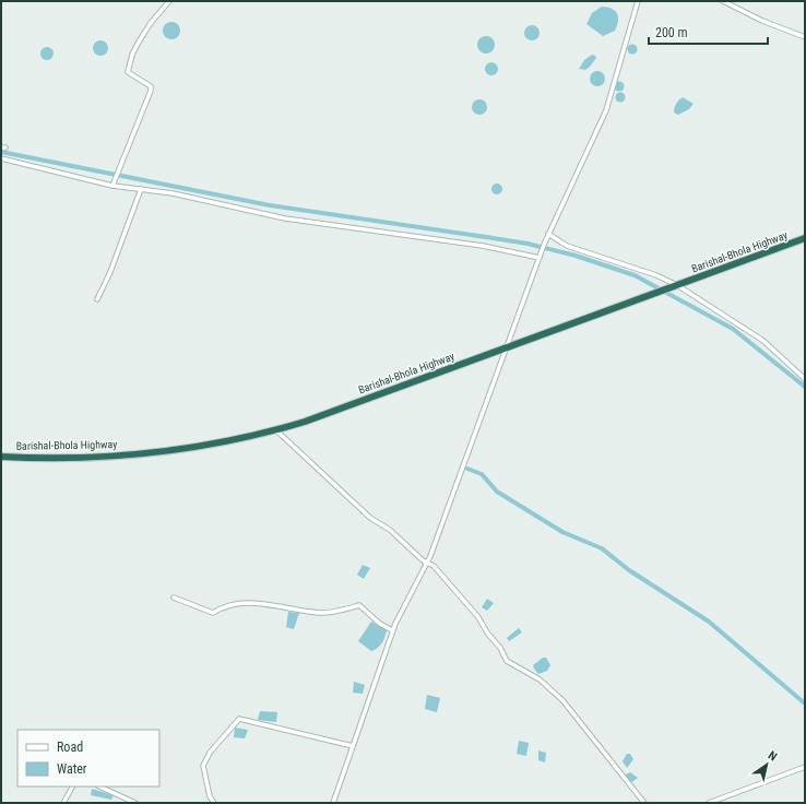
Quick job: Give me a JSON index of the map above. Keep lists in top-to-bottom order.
{
  "streets": {
    "highway": ["Barishal-Bhola Highway"]
  },
  "legend": ["Road", "Water"],
  "scale_bar": "200 m",
  "north": "top right"
}
